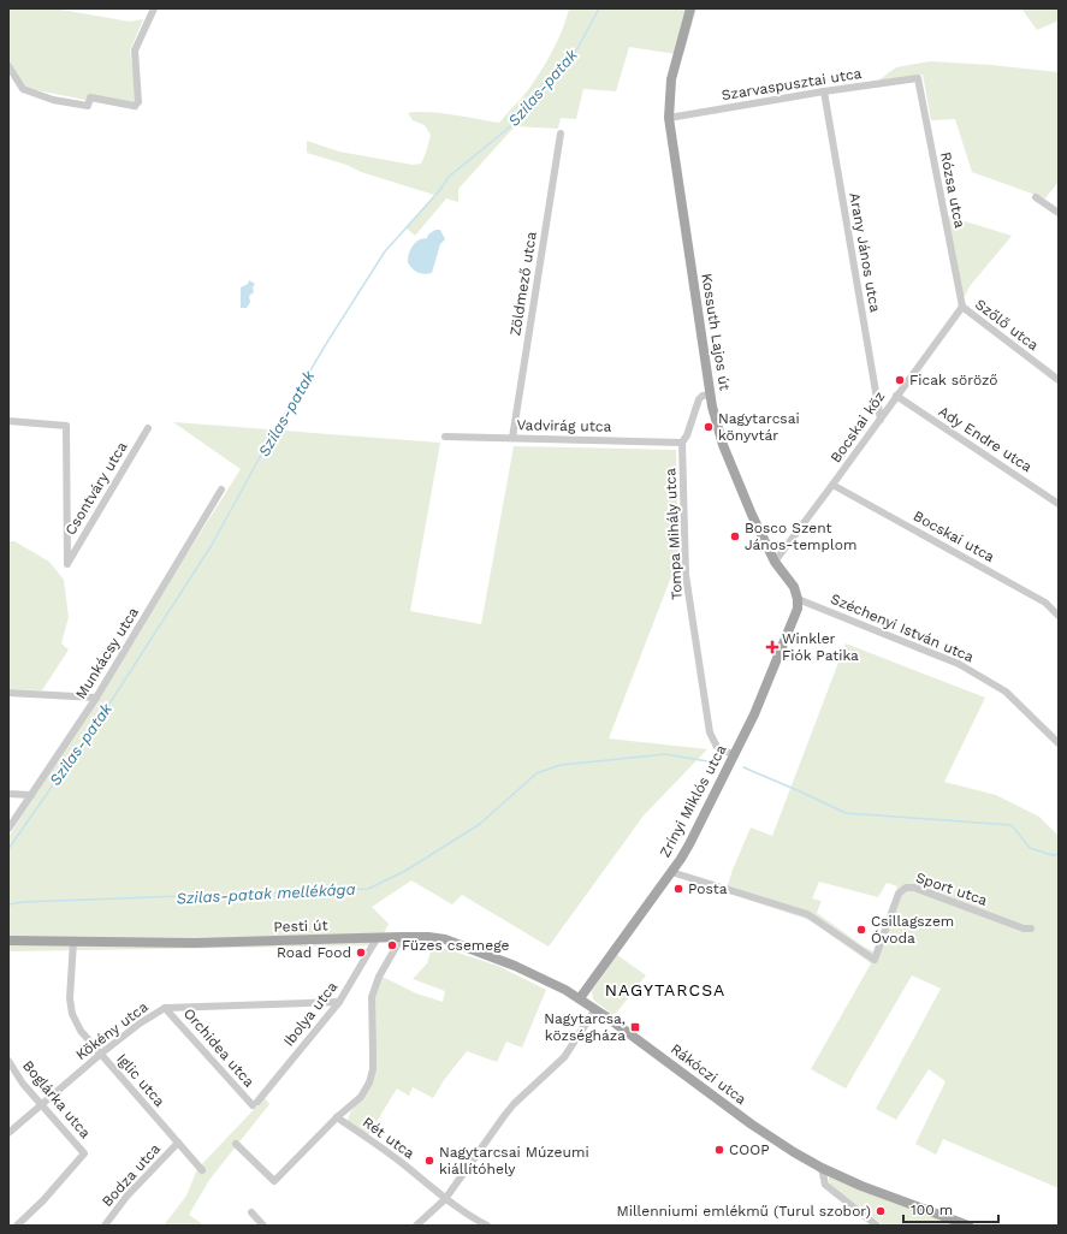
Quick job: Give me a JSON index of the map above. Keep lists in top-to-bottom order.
{
  "streets": {
    "main road": [
      "Kossuth Lajos út",
      "Zrínyi Miklós utca",
      "Pesti út",
      "Rákóczi utca"
    ],
    "street": [
      "Szarvaspusztai utca",
      "Rózsa utca",
      "Arany János utca",
      "Zöldmező utca",
      "Szőlő utca",
      "Vadvirág utca",
      "Bocskai köz",
      "Ady Endre utca",
      "Csontváry utca",
      "Tompa Mihály utca",
      "Bocskai utca",
      "Széchenyi István utca",
      "Munkácsy utca",
      "Sport utca",
      "Ibolya utca",
      "Kökény utca",
      "Orchidea utca",
      "Iglic utca",
      "Boglárka utca",
      "Rét utca",
      "Bodza utca"
    ]
  },
  "crossings": [
    ["Szarvaspusztai utca", "Rózsa utca"],
    ["Szarvaspusztai utca", "Arany János utca"],
    ["Szarvaspusztai utca", "Kossuth Lajos út"],
    ["Rózsa utca", "Szőlő utca"],
    ["Rózsa utca", "Bocskai köz"],
    ["Arany János utca", "Bocskai köz"],
    ["Zöldmező utca", "Vadvirág utca"],
    ["Szőlő utca", "Bocskai köz"],
    ["Kossuth Lajos út", "Bocskai köz"],
    ["Kossuth Lajos út", "Tompa Mihály utca"],
    ["Kossuth Lajos út", "Széchenyi István utca"],
    ["Kossuth Lajos út", "Zrínyi Miklós utca"],
    ["Vadvirág utca", "Tompa Mihály utca"],
    ["Bocskai köz", "Ady Endre utca"],
    ["Bocskai köz", "Bocskai utca"],
    ["Tompa Mihály utca", "Zrínyi Miklós utca"],
    ["Széchenyi István utca", "Zrínyi Miklós utca"],
    ["Zrínyi Miklós utca", "Sport utca"],
    ["Zrínyi Miklós utca", "Pesti út"],
    ["Zrínyi Miklós utca", "Rákóczi utca"],
    ["Pesti út", "Ibolya utca"],
    ["Pesti út", "Rákóczi utca"],
    ["Pesti út", "Iglic utca"],
    ["Ibolya utca", "Kökény utca"],
    ["Ibolya utca", "Orchidea utca"],
    ["Kökény utca", "Orchidea utca"],
    ["Kökény utca", "Iglic utca"],
    ["Kökény utca", "Boglárka utca"],
    ["Iglic utca", "Bodza utca"]
  ],
  "districts": ["NAGYTARCSA"],
  "water": ["Szilas-patak", "Szilas-patak mellékága"],
  "places": {
    "other": [
      "Ficak söröző",
      "Nagytarcsai könyvtár",
      "Bosco Szent János-templom",
      "Posta",
      "Csillagszem Óvoda",
      "Füzes csemege",
      "Road Food",
      "COOP",
      "Nagytarcsai Múzeumi kiállítóhely",
      "Millenniumi emlékmű (Turul szobor)"
    ],
    "health": ["Winkler Fiók Patika"],
    "transit": ["Nagytarcsa, községháza"]
  },
  "scale_bar": "100 m"
}
